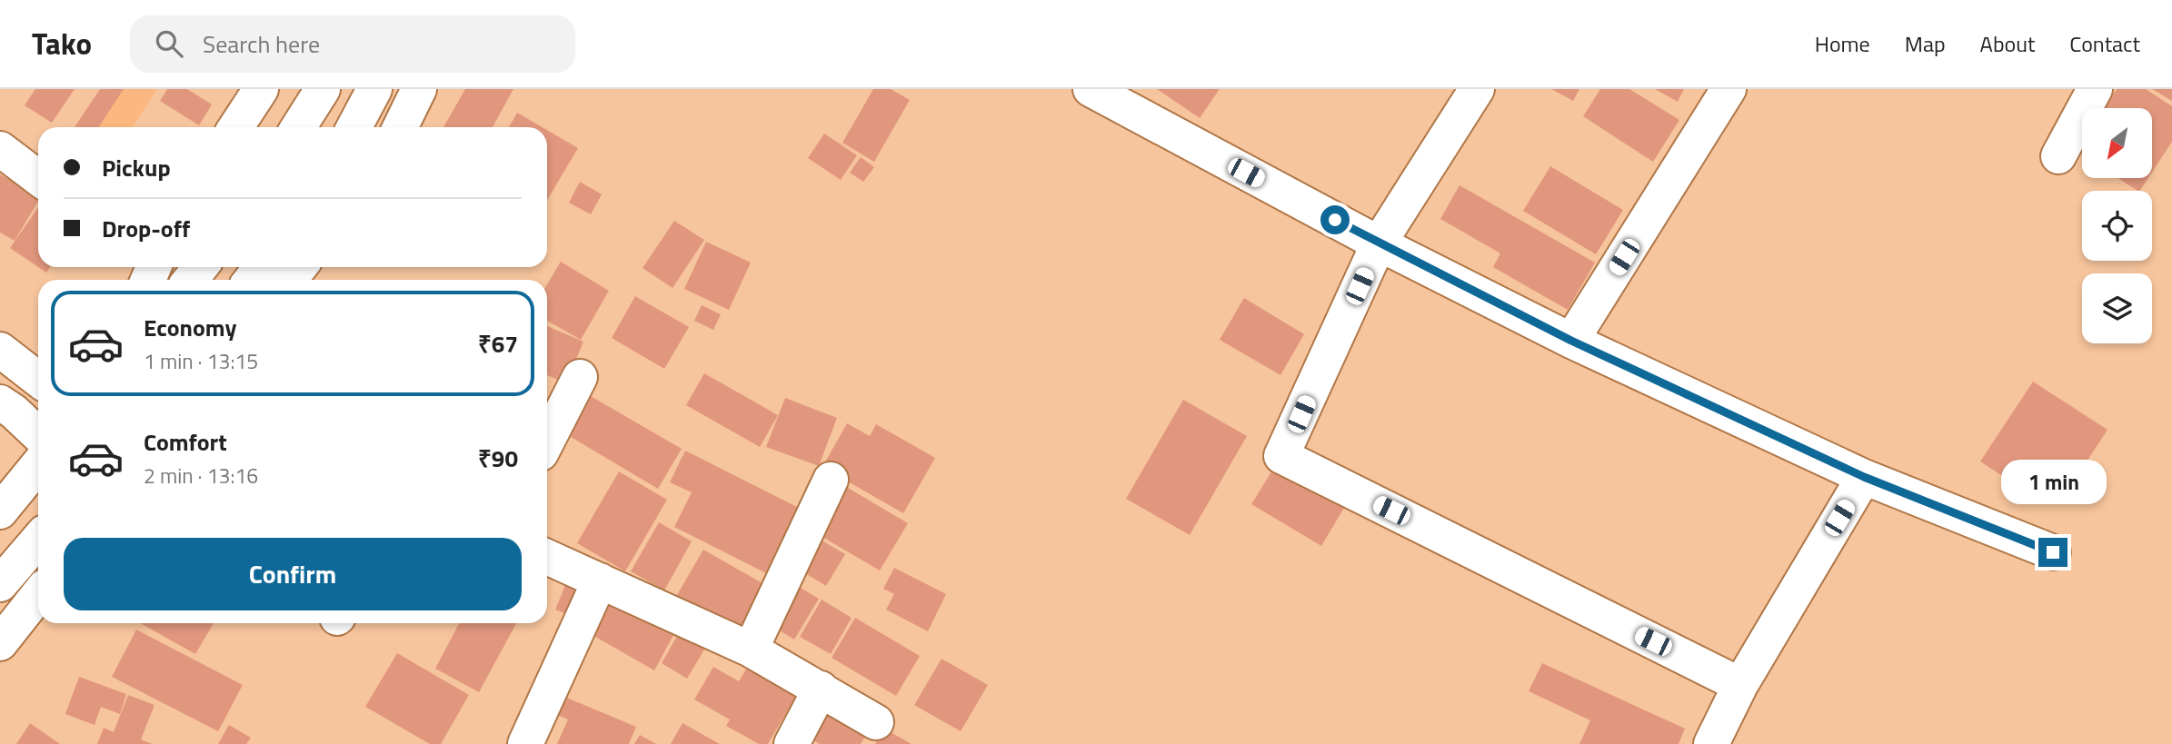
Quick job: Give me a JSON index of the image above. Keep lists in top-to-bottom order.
{
  "north": "bottom left",
  "page": {
    "header": "Tako",
    "search": "Search here",
    "nav": [
      "Home",
      "Map",
      "About",
      "Contact"
    ],
    "banner": ["Pickup", "Drop-off"],
    "list": [
      {
        "name": "Economy",
        "note": "1 min · 13:15",
        "value": "₹67"
      },
      {
        "name": "Comfort",
        "note": "2 min · 13:16",
        "value": "₹90"
      }
    ],
    "bubble": "1 min",
    "buttons": "Confirm"
  }
}
